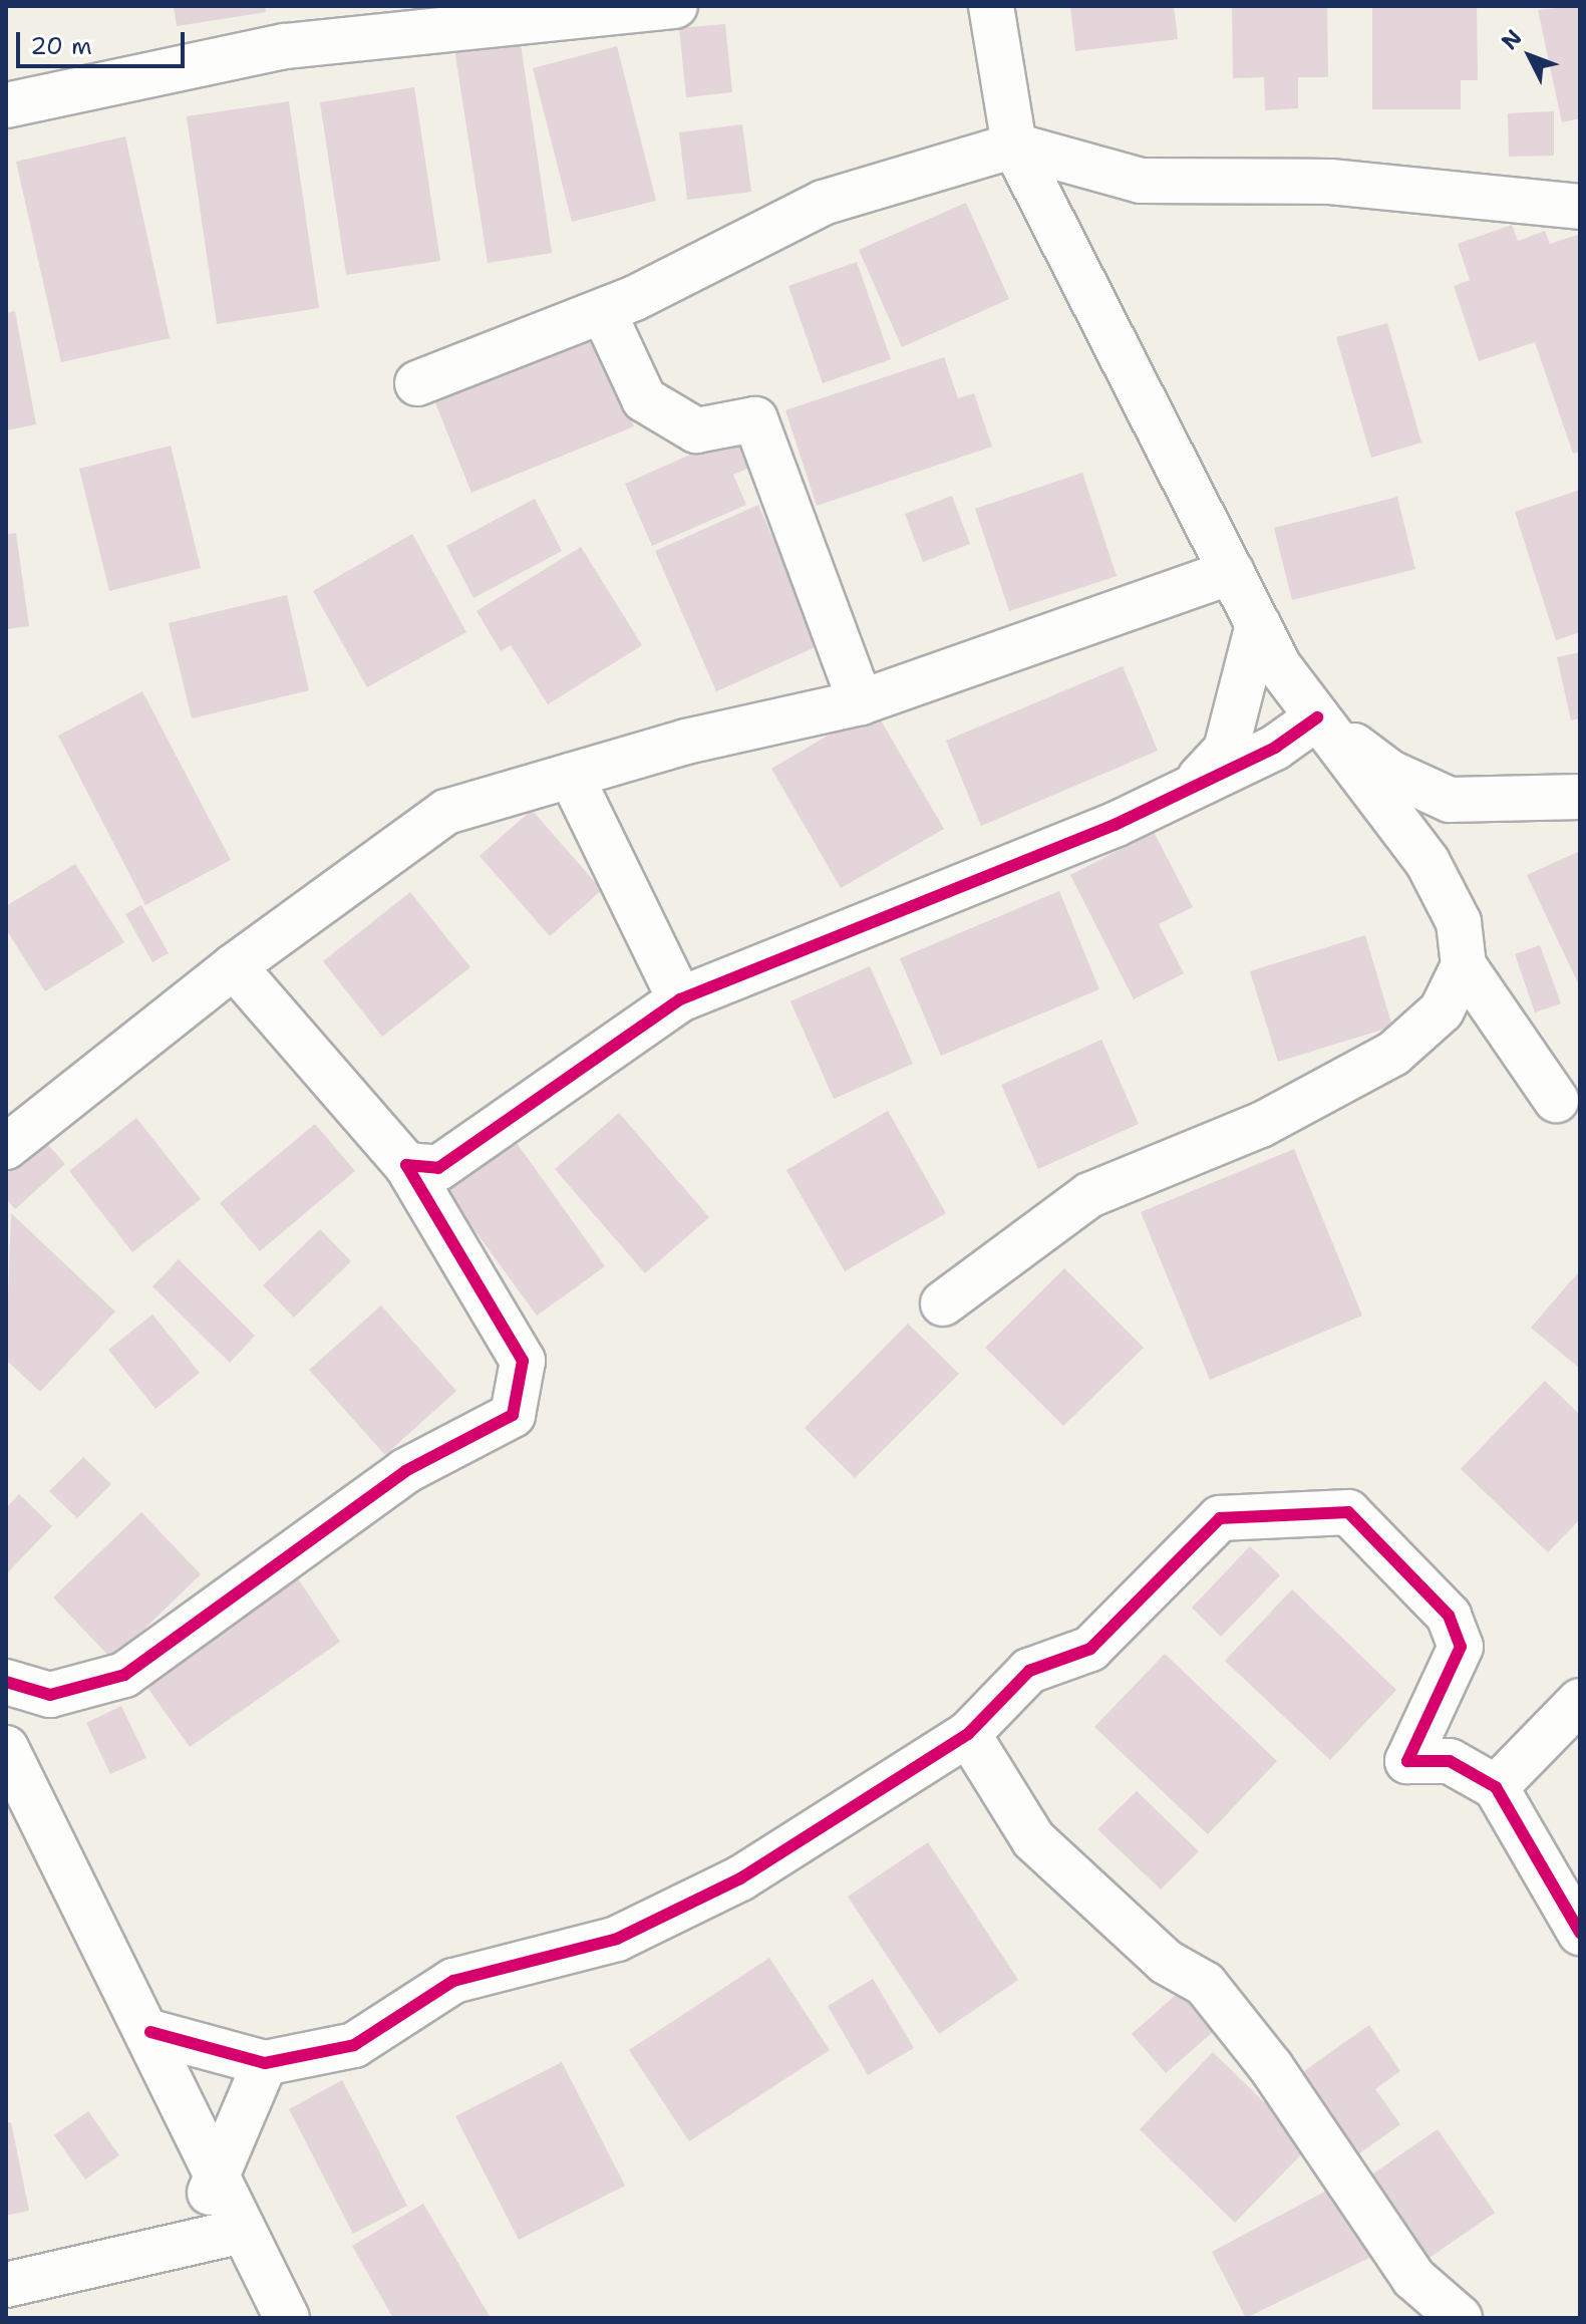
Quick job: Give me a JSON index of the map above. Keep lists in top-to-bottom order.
{
  "scale_bar": "20 m",
  "north": "top left"
}
